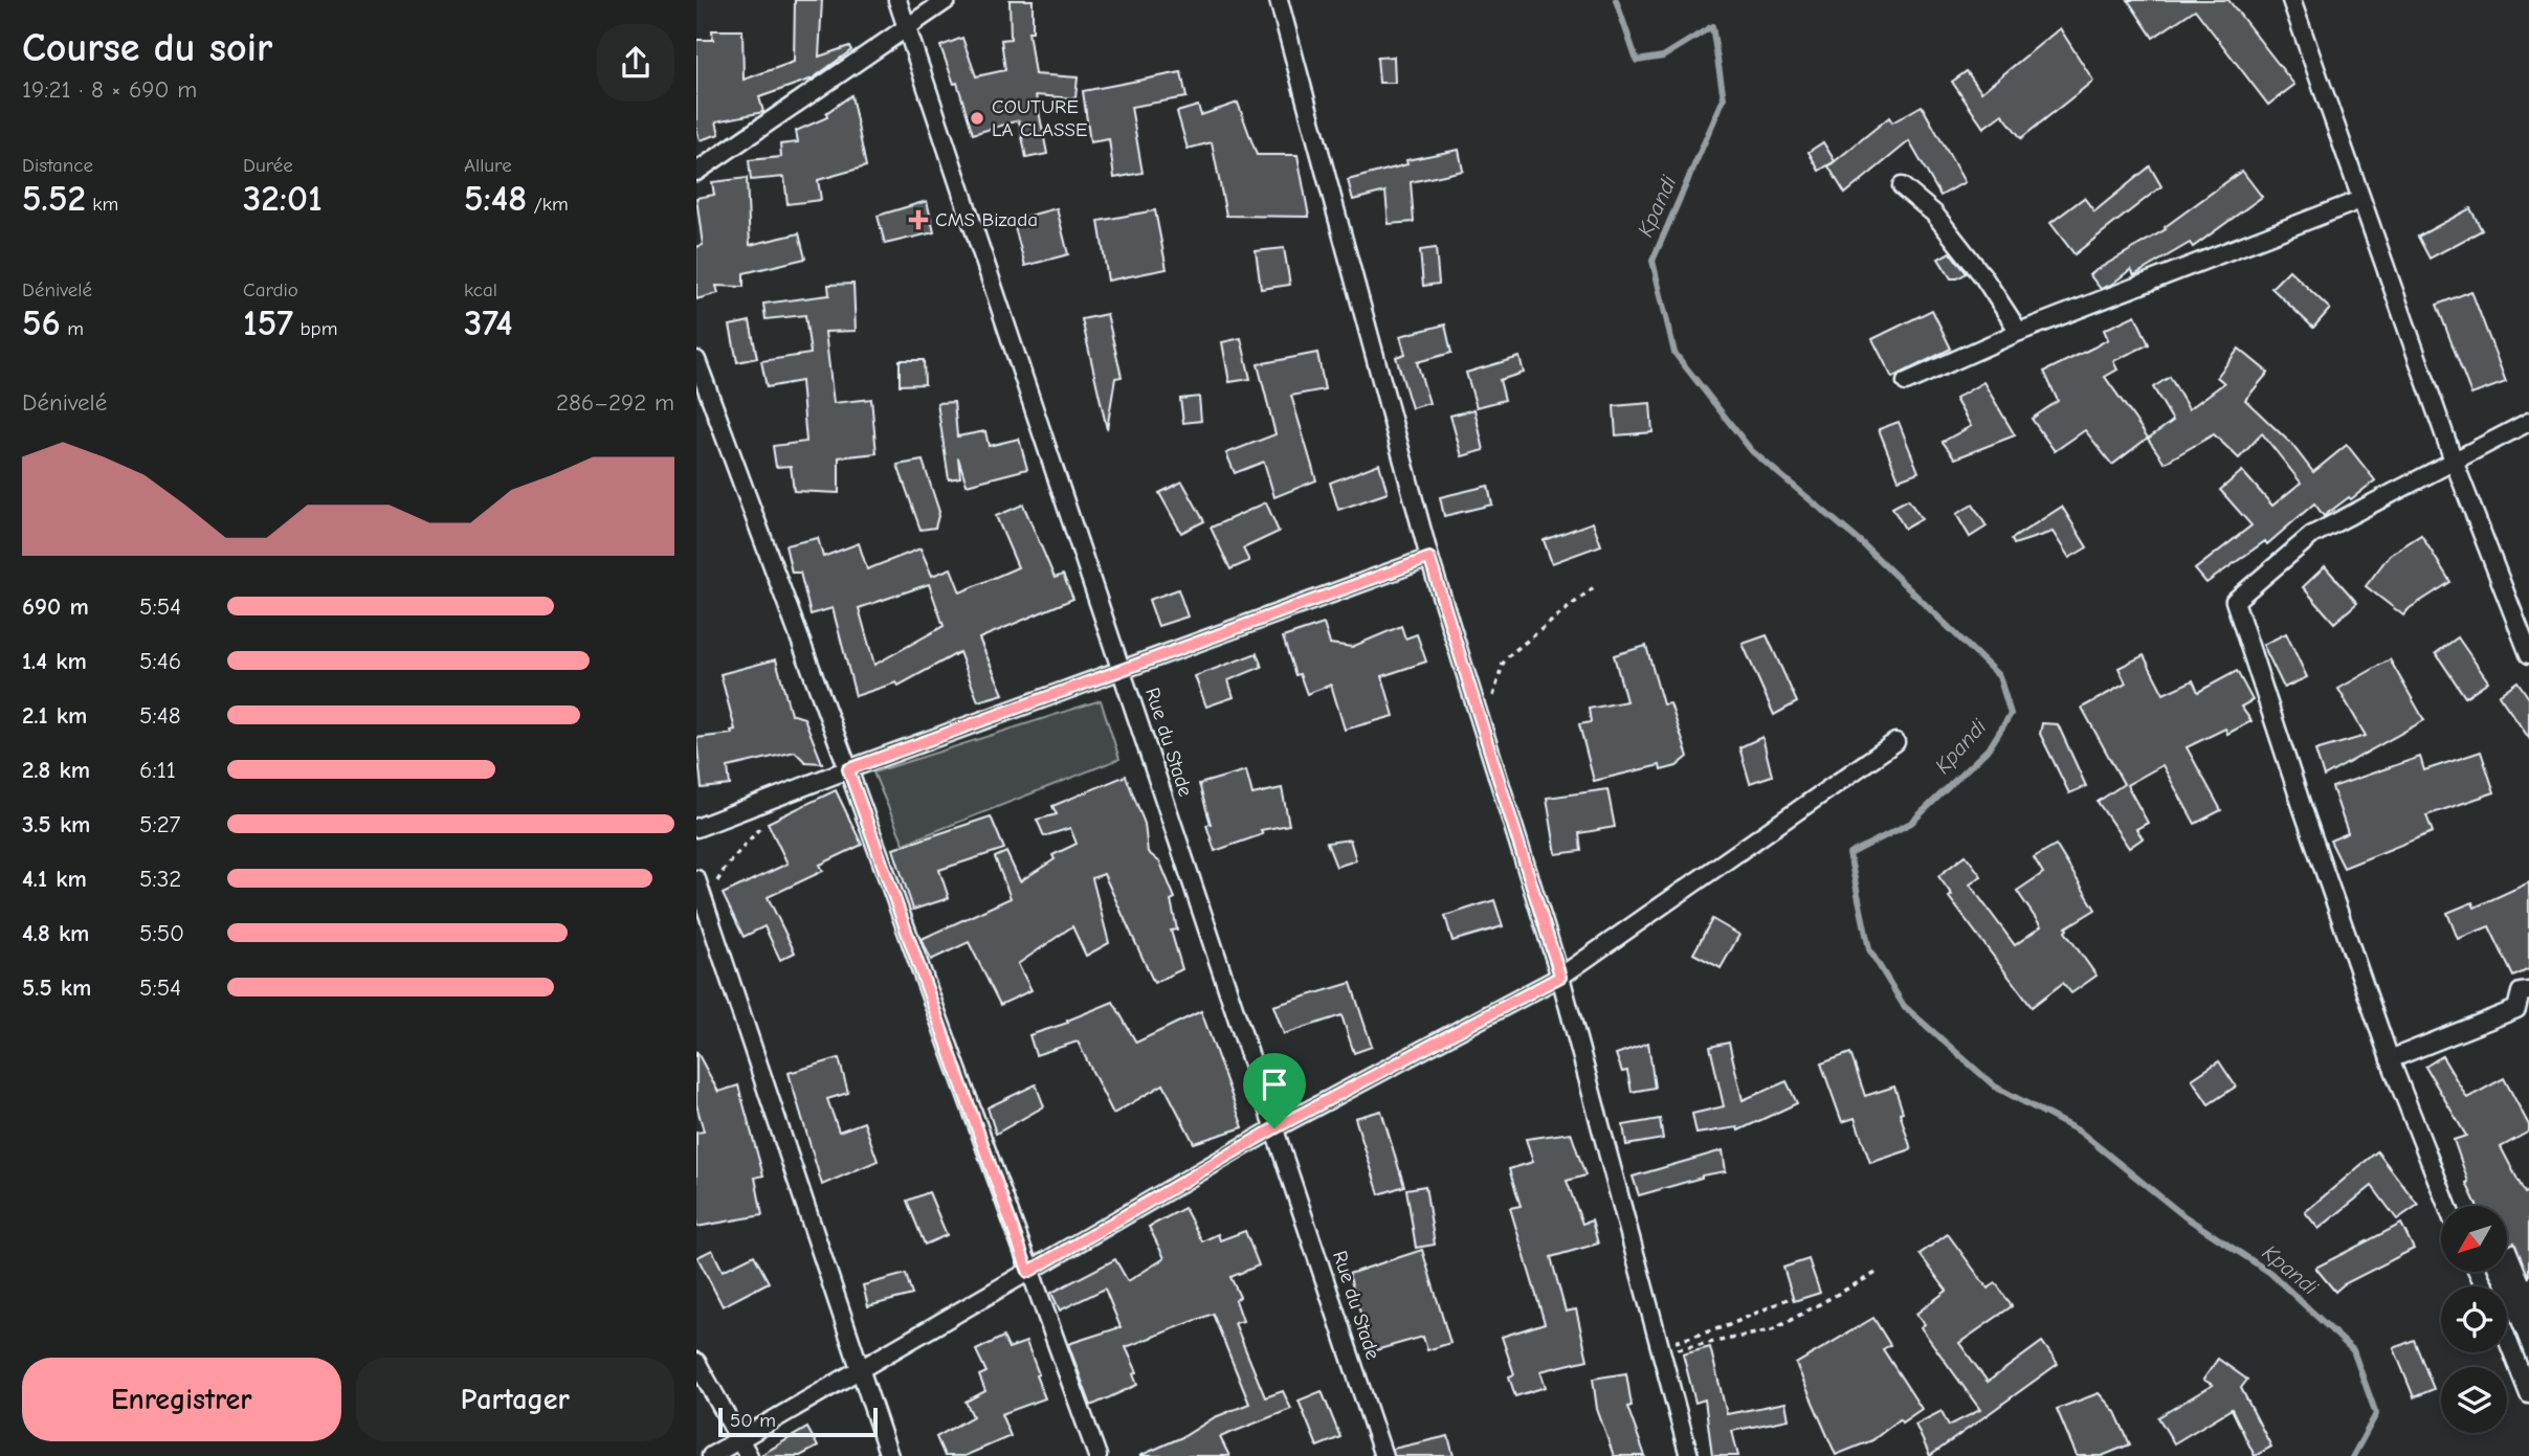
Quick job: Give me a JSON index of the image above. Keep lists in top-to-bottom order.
{
  "streets": {
    "street": ["Rue du Stade"]
  },
  "water": ["Kpandi"],
  "places": {
    "other": ["COUTURE LA CLASSE"],
    "health": ["CMS Bizada"]
  },
  "scale_bar": "50 m",
  "north": "bottom left",
  "page": {
    "heading": ["Course du soir", "19:21 · 8 × 690 m"],
    "stats": [
      ["Distance", "5.52 km"],
      ["Durée", "32:01"],
      ["Allure", "5:48 /km"],
      ["Dénivelé", "56 m"],
      ["Cardio", "157 bpm"],
      ["kcal", "374"]
    ],
    "chart": ["Dénivelé", "286–292 m"],
    "list": [
      {
        "name": "690 m",
        "note": "5:54"
      },
      {
        "name": "1.4 km",
        "note": "5:46"
      },
      {
        "name": "2.1 km",
        "note": "5:48"
      },
      {
        "name": "2.8 km",
        "note": "6:11"
      },
      {
        "name": "3.5 km",
        "note": "5:27"
      },
      {
        "name": "4.1 km",
        "note": "5:32"
      },
      {
        "name": "4.8 km",
        "note": "5:50"
      },
      {
        "name": "5.5 km",
        "note": "5:54"
      }
    ],
    "buttons": ["Enregistrer", "Partager"],
    "scale": "50 m"
  }
}
